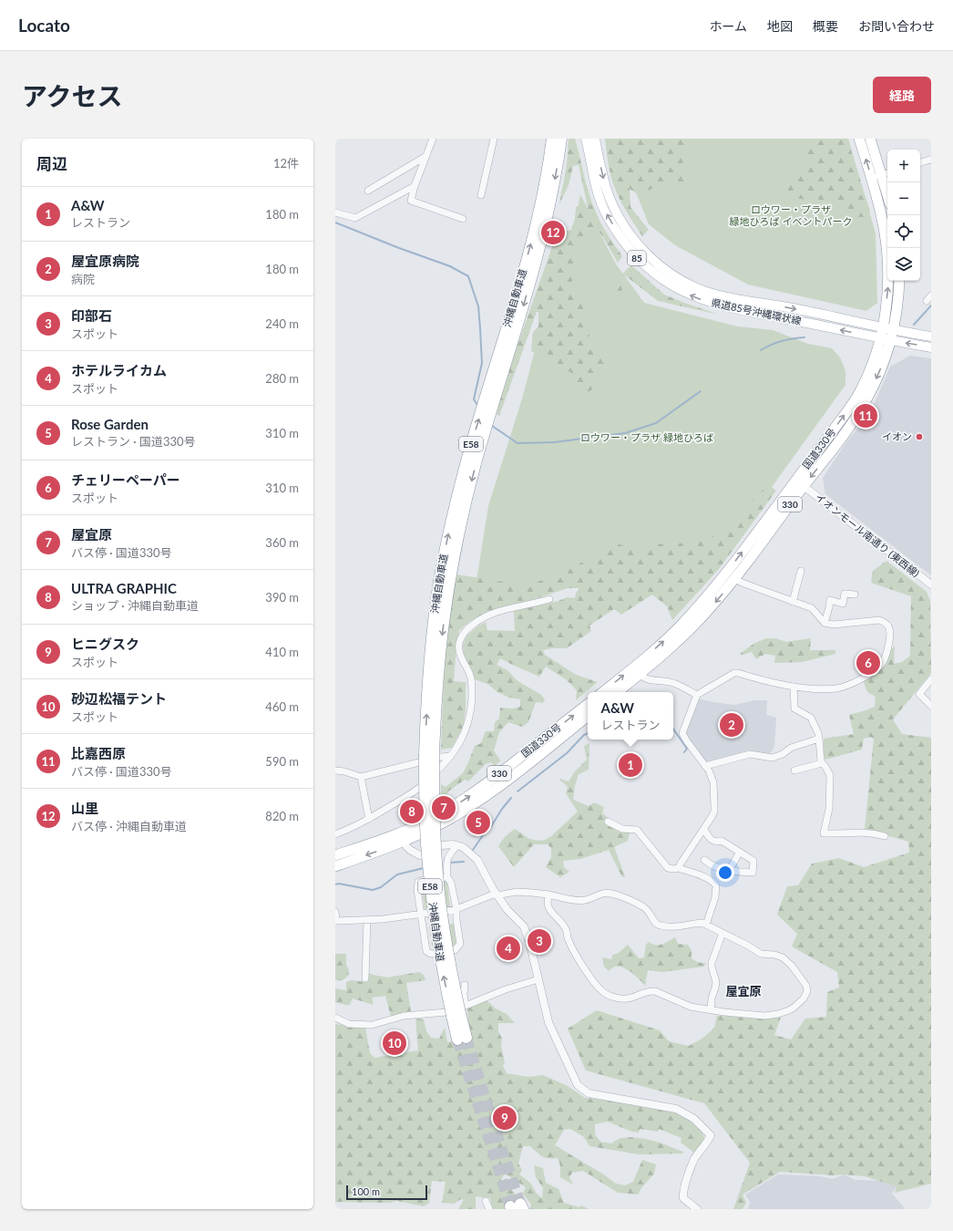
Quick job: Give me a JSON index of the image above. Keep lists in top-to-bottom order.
{
  "streets": {
    "highway": [
      "沖縄自動車道",
      "E58",
      "国道330号",
      "330"
    ],
    "main road": ["85", "県道85号沖縄環状線"],
    "street": ["イオンモール南通り (東西線)"]
  },
  "crossings": [
    ["県道85号沖縄環状線", "国道330号"],
    ["国道330号", "イオンモール南通り (東西線)"]
  ],
  "districts": ["屋宜原"],
  "parks": ["ロウワー・プラザ 緑地ひろば イベントパーク", "ロウワー・プラザ 緑地ひろば"],
  "places": ["イオン"],
  "scale_bar": "100 m",
  "page": {
    "header": "Locato",
    "nav": [
      "ホーム",
      "地図",
      "概要",
      "お問い合わせ"
    ],
    "title": "アクセス",
    "buttons": "経路",
    "heading": ["周辺", "12件"],
    "map_buttons": ["+", "−"],
    "list": [
      {
        "mark": "1",
        "name": "A&W",
        "note": "レストラン",
        "value": "180 m"
      },
      {
        "mark": "2",
        "name": "屋宜原病院",
        "note": "病院",
        "value": "180 m"
      },
      {
        "mark": "3",
        "name": "印部石",
        "note": "スポット",
        "value": "240 m"
      },
      {
        "mark": "4",
        "name": "ホテルライカム",
        "note": "スポット",
        "value": "280 m"
      },
      {
        "mark": "5",
        "name": "Rose Garden",
        "note": "レストラン · 国道330号",
        "value": "310 m"
      },
      {
        "mark": "6",
        "name": "チェリーペーパー",
        "note": "スポット",
        "value": "310 m"
      },
      {
        "mark": "7",
        "name": "屋宜原",
        "note": "バス停 · 国道330号",
        "value": "360 m"
      },
      {
        "mark": "8",
        "name": "ULTRA GRAPHIC",
        "note": "ショップ · 沖縄自動車道",
        "value": "390 m"
      },
      {
        "mark": "9",
        "name": "ヒニグスク",
        "note": "スポット",
        "value": "410 m"
      },
      {
        "mark": "10",
        "name": "砂辺松福テント",
        "note": "スポット",
        "value": "460 m"
      },
      {
        "mark": "11",
        "name": "比嘉西原",
        "note": "バス停 · 国道330号",
        "value": "590 m"
      },
      {
        "mark": "12",
        "name": "山里",
        "note": "バス停 · 沖縄自動車道",
        "value": "820 m"
      }
    ],
    "pins": [
      "12",
      "11",
      "6",
      "2",
      "1",
      "7",
      "8",
      "5",
      "3",
      "4",
      "10",
      "9"
    ],
    "popup": ["A&W", "レストラン"],
    "scale": "100 m"
  }
}
